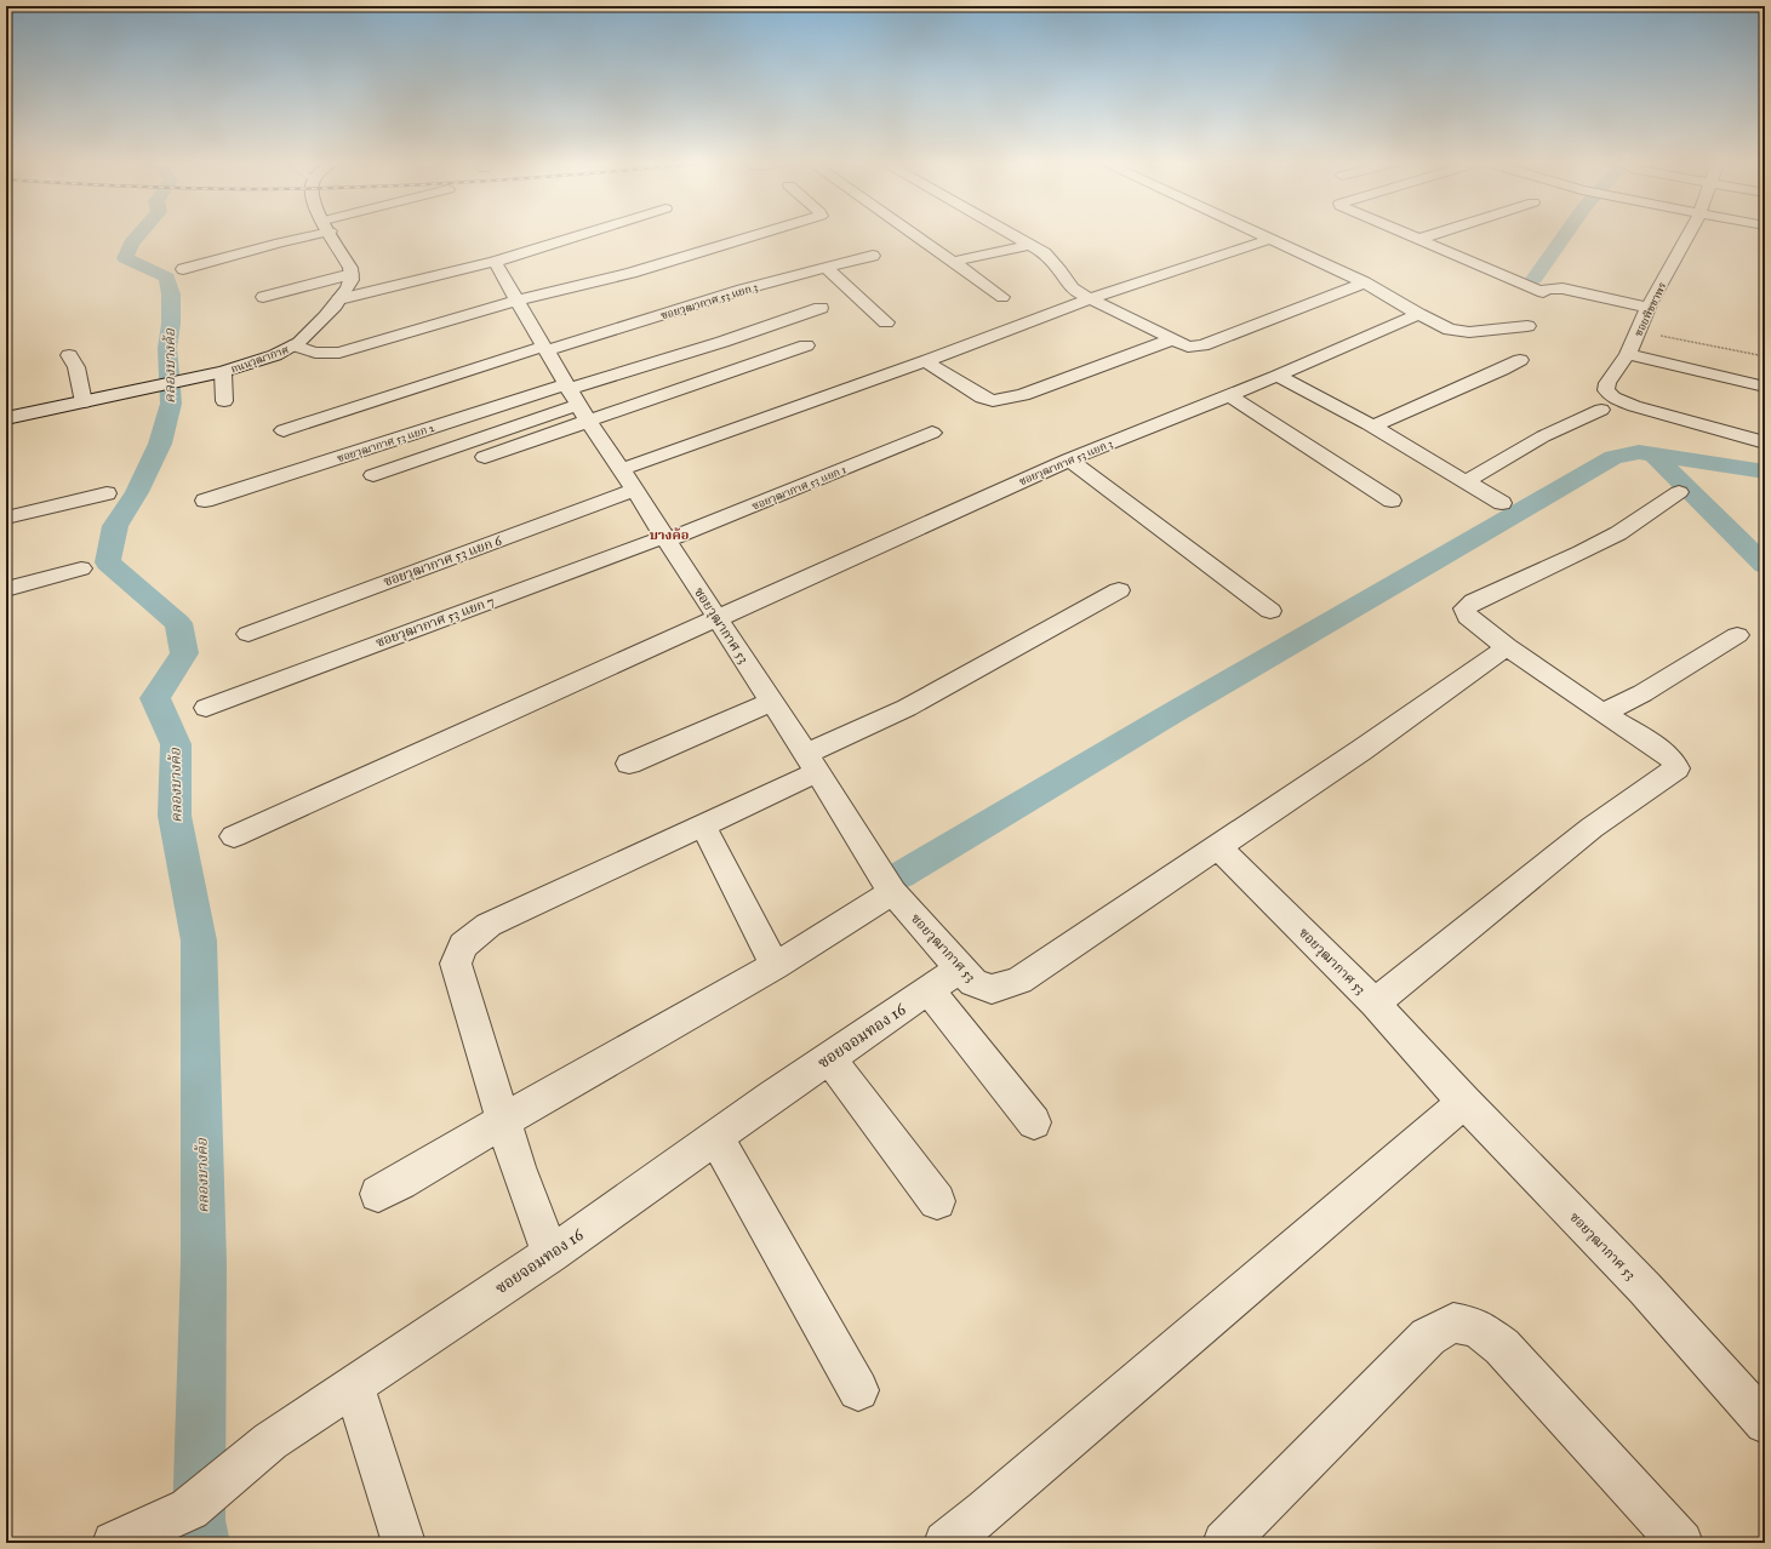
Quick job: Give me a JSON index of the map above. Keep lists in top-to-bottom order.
{
  "streets": {
    "street": [
      "ซอยวุฒากาศ 53 แยก 3",
      "ซอยพิชชาพร",
      "ถนนวุฒากาศ",
      "ซอยวุฒากาศ 53 แยก 2",
      "ซอยวุฒากาศ 53 แยก 1",
      "ซอยวุฒากาศ 53 แยก 6",
      "ซอยวุฒากาศ 53 แยก 7",
      "ซอยวุฒากาศ 53",
      "ซอยจอมทอง 16"
    ]
  },
  "crossings": [
    ["ซอยวุฒากาศ 53 แยก 3", "ซอยวุฒากาศ 53"],
    ["ซอยวุฒากาศ 53 แยก 2", "ซอยวุฒากาศ 53"],
    ["ซอยวุฒากาศ 53 แยก 1", "ซอยวุฒากาศ 53 แยก 7"],
    ["ซอยวุฒากาศ 53 แยก 1", "ซอยวุฒากาศ 53"],
    ["ซอยวุฒากาศ 53 แยก 6", "ซอยวุฒากาศ 53"],
    ["ซอยวุฒากาศ 53 แยก 7", "ซอยวุฒากาศ 53"],
    ["ซอยวุฒากาศ 53", "ซอยจอมทอง 16"]
  ],
  "districts": ["บางค้อ"],
  "water": ["คลองบางค้อ"]
}
